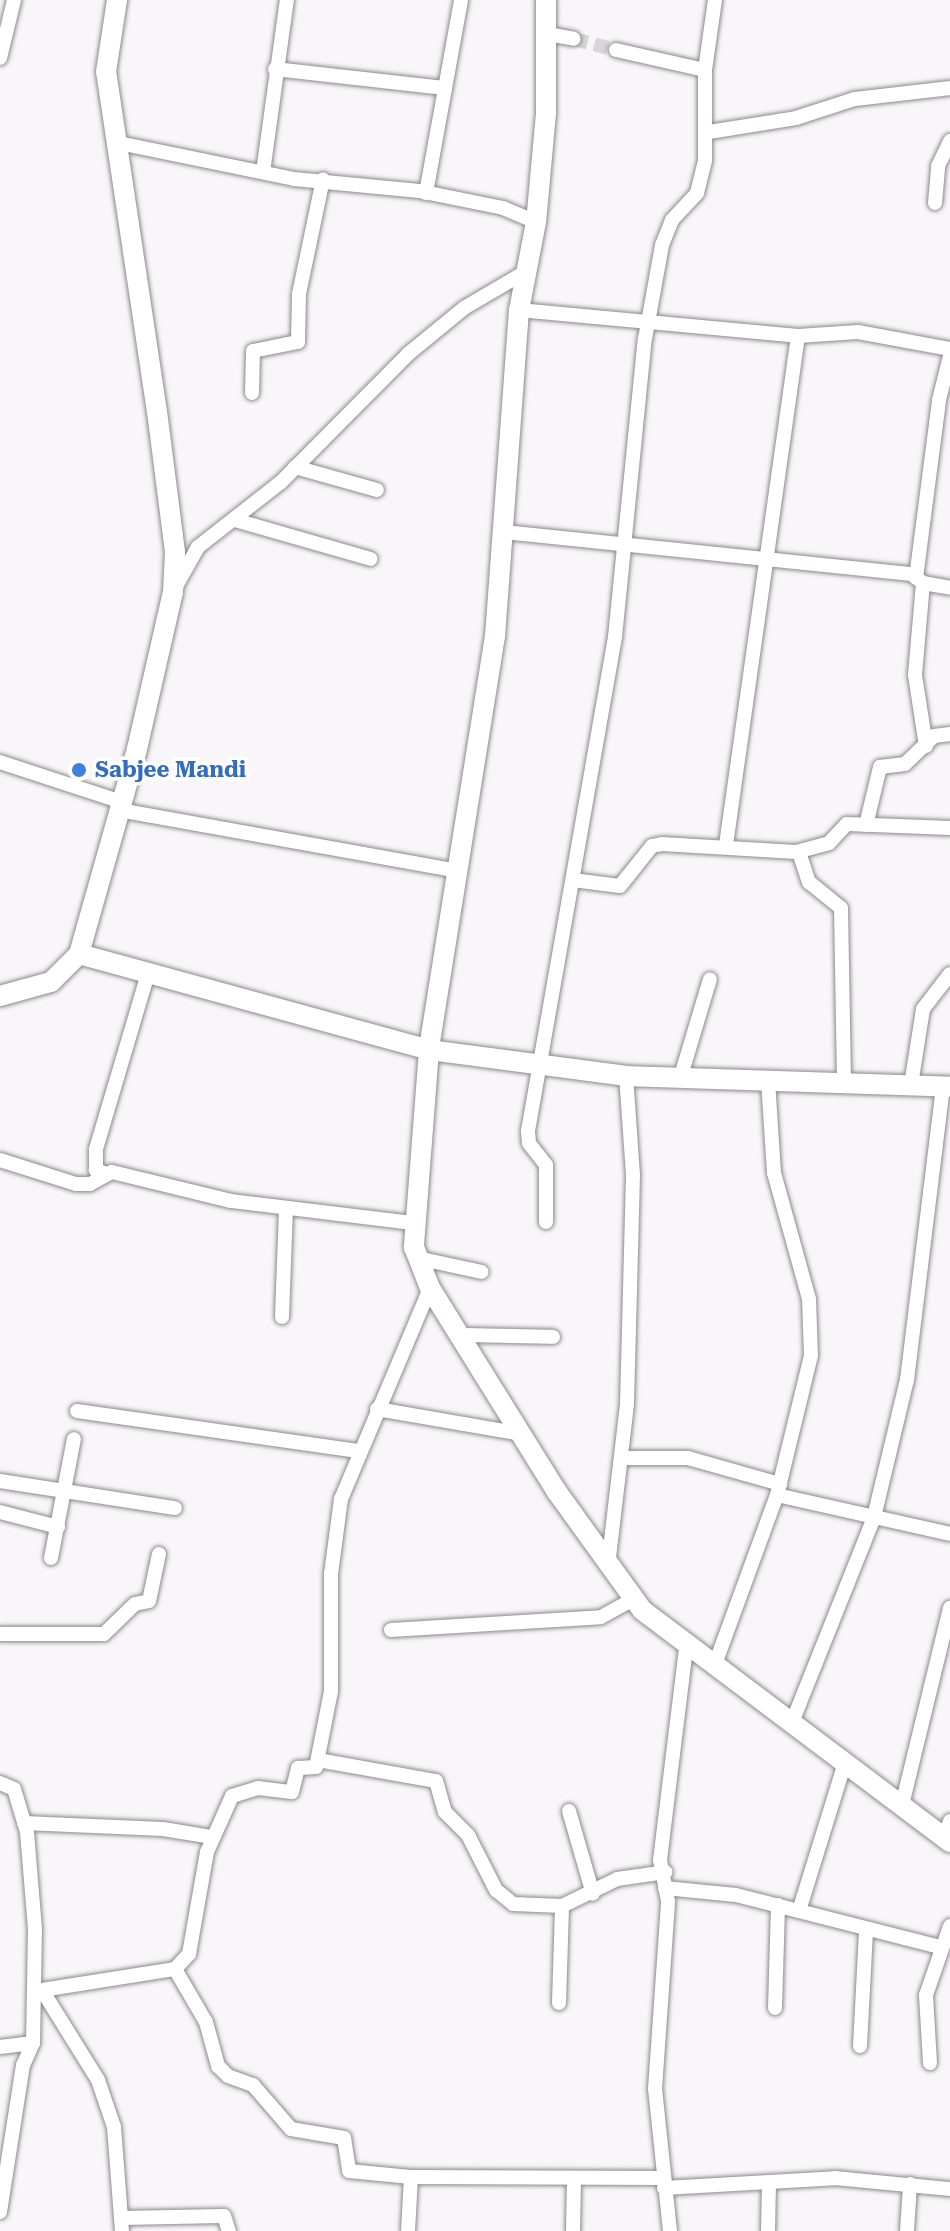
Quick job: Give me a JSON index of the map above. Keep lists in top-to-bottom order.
{
  "places": ["Sabjee Mandi"]
}
